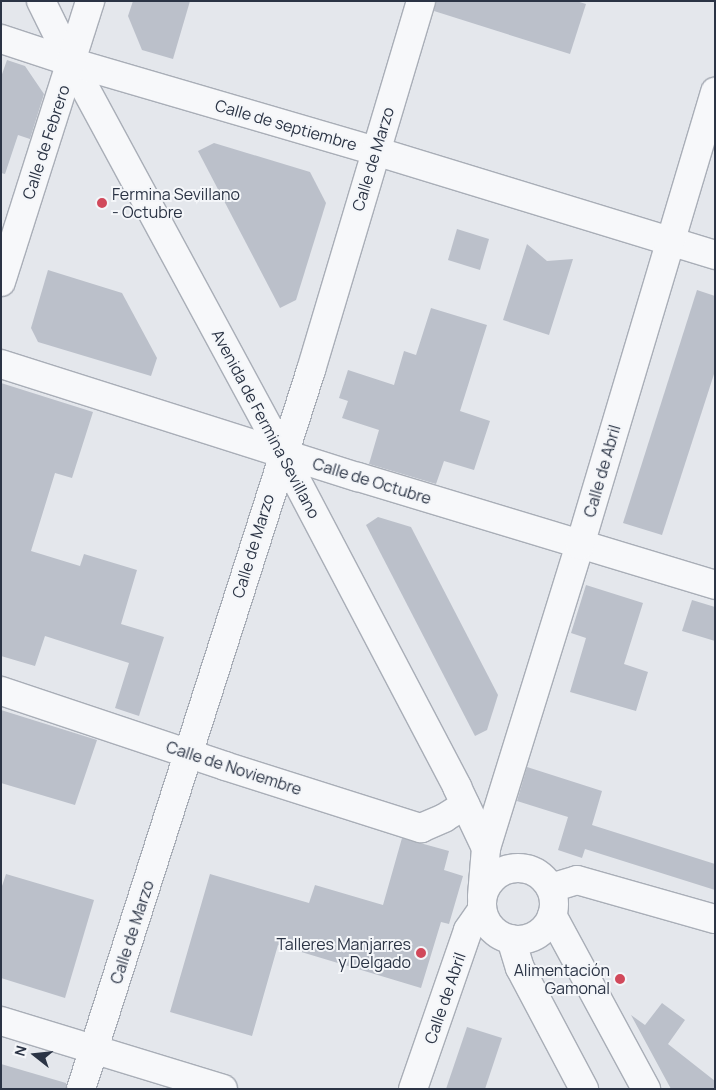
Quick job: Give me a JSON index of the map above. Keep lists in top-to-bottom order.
{
  "streets": {
    "street": [
      "Calle de septiembre",
      "Calle de Febrero",
      "Calle de Marzo",
      "Avenida de Fermina Sevillano",
      "Calle de Abril",
      "Calle de Octubre",
      "Calle de Noviembre"
    ]
  },
  "crossings": [
    ["Calle de septiembre", "Calle de Febrero"],
    ["Calle de septiembre", "Calle de Marzo"],
    ["Calle de septiembre", "Avenida de Fermina Sevillano"],
    ["Calle de septiembre", "Calle de Abril"],
    ["Calle de Febrero", "Avenida de Fermina Sevillano"],
    ["Calle de Marzo", "Avenida de Fermina Sevillano"],
    ["Calle de Marzo", "Calle de Octubre"],
    ["Calle de Marzo", "Calle de Noviembre"],
    ["Avenida de Fermina Sevillano", "Calle de Abril"],
    ["Avenida de Fermina Sevillano", "Calle de Octubre"],
    ["Avenida de Fermina Sevillano", "Calle de Noviembre"],
    ["Calle de Abril", "Calle de Octubre"]
  ],
  "places": ["Fermina Sevillano - Octubre", "Talleres Manjarres y Delgado", "Alimentación Gamonal"],
  "north": "left"
}
